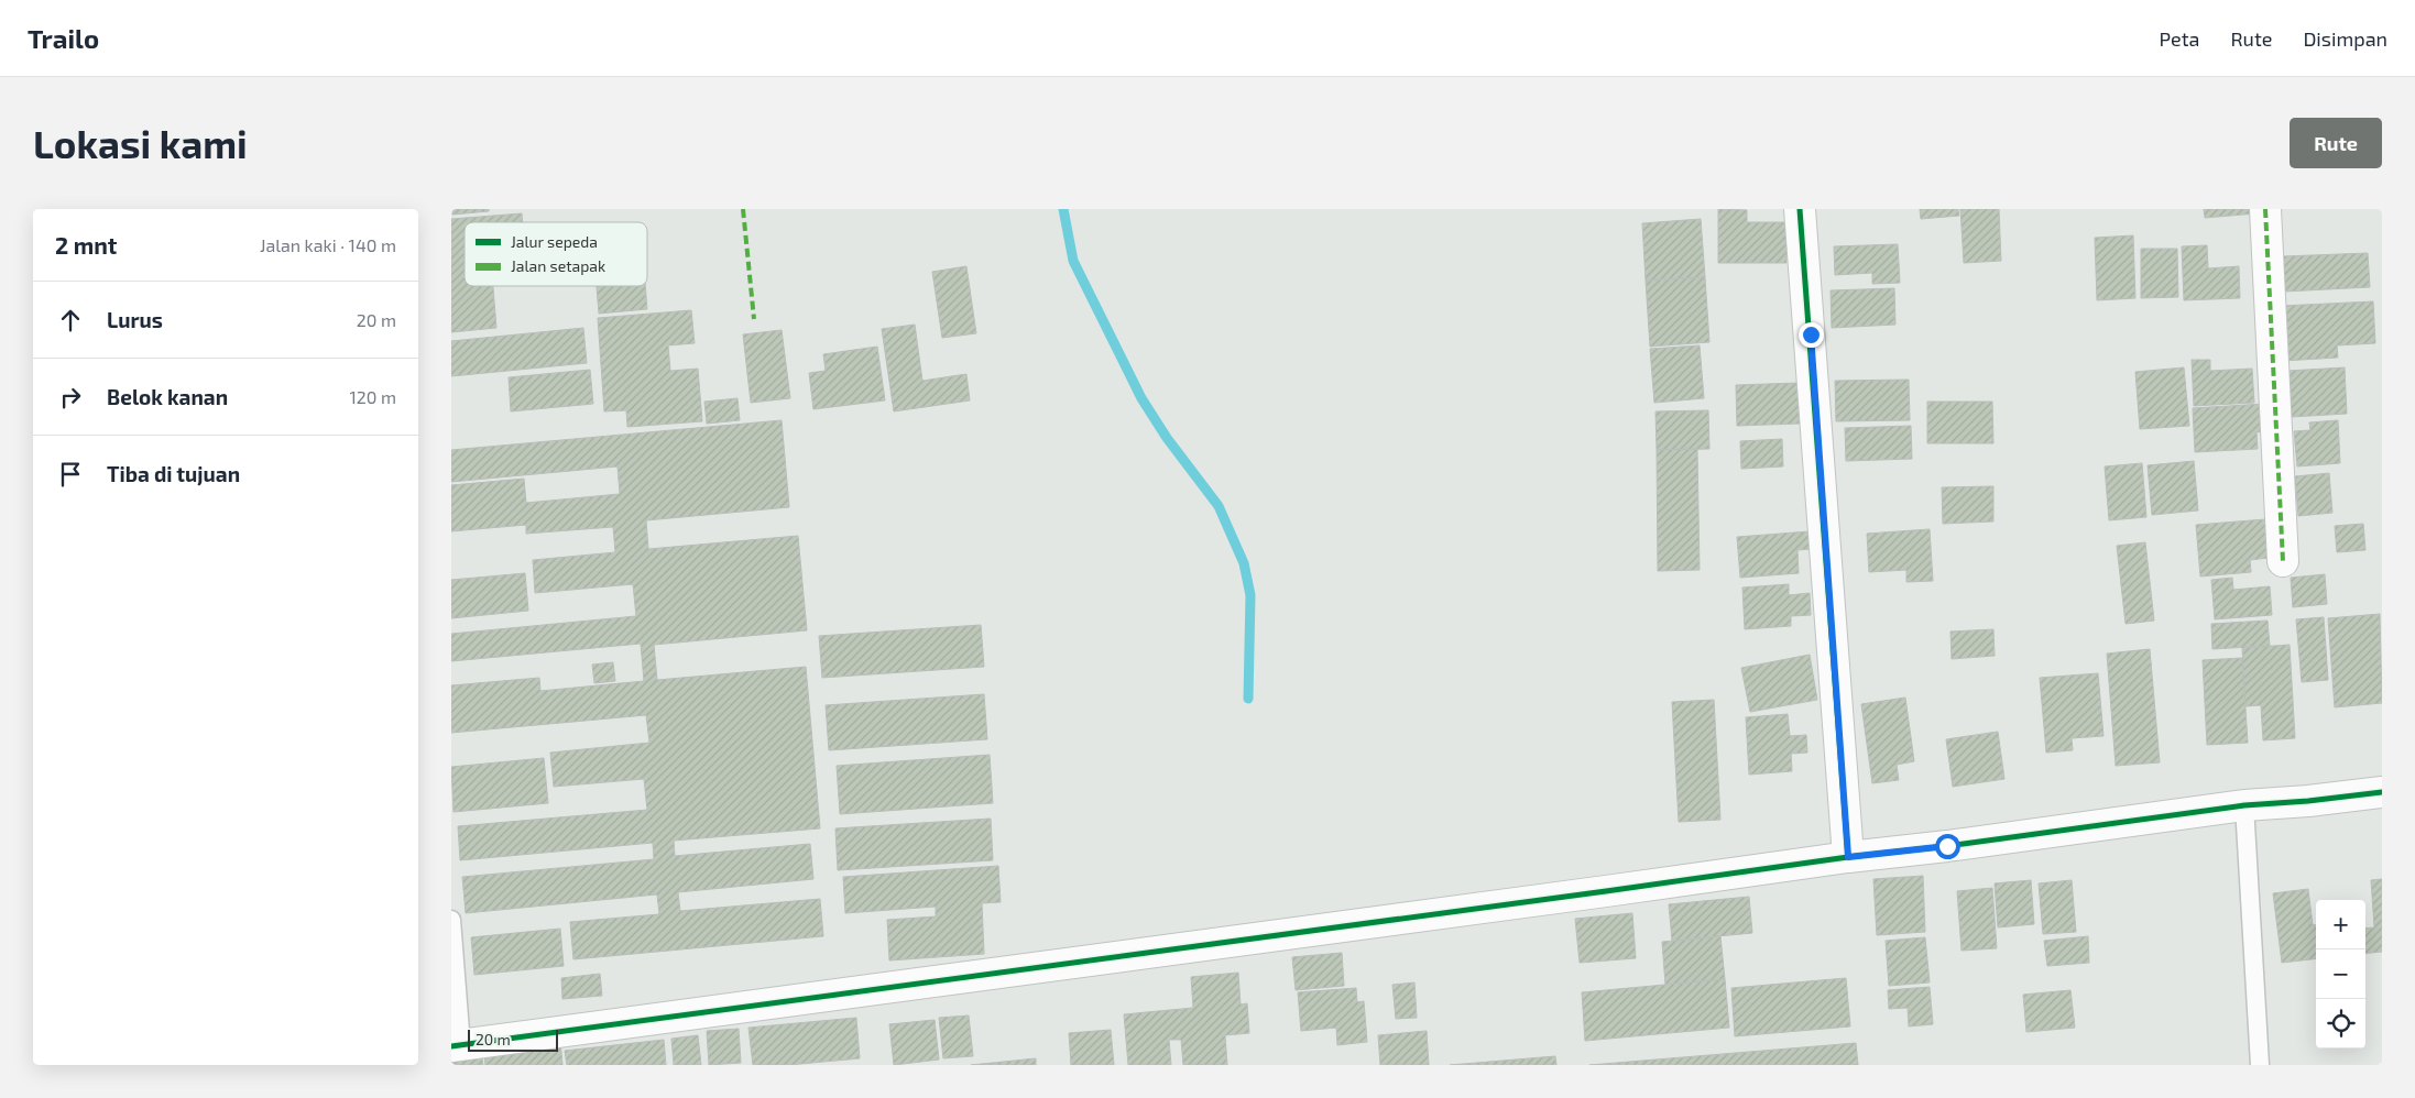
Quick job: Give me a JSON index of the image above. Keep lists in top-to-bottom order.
{
  "legend": ["Jalur sepeda", "Jalan setapak"],
  "scale_bar": "20 m",
  "page": {
    "header": "Trailo",
    "nav": ["Peta", "Rute", "Disimpan"],
    "buttons": "Rute",
    "title": "Lokasi kami",
    "heading": ["2 mnt", "Jalan kaki · 140 m"],
    "list": [
      ["Lurus", "20 m"],
      ["Belok kanan", "120 m"],
      "Tiba di tujuan"
    ],
    "map_buttons": ["+", "−"],
    "scale": "20 m"
  }
}
